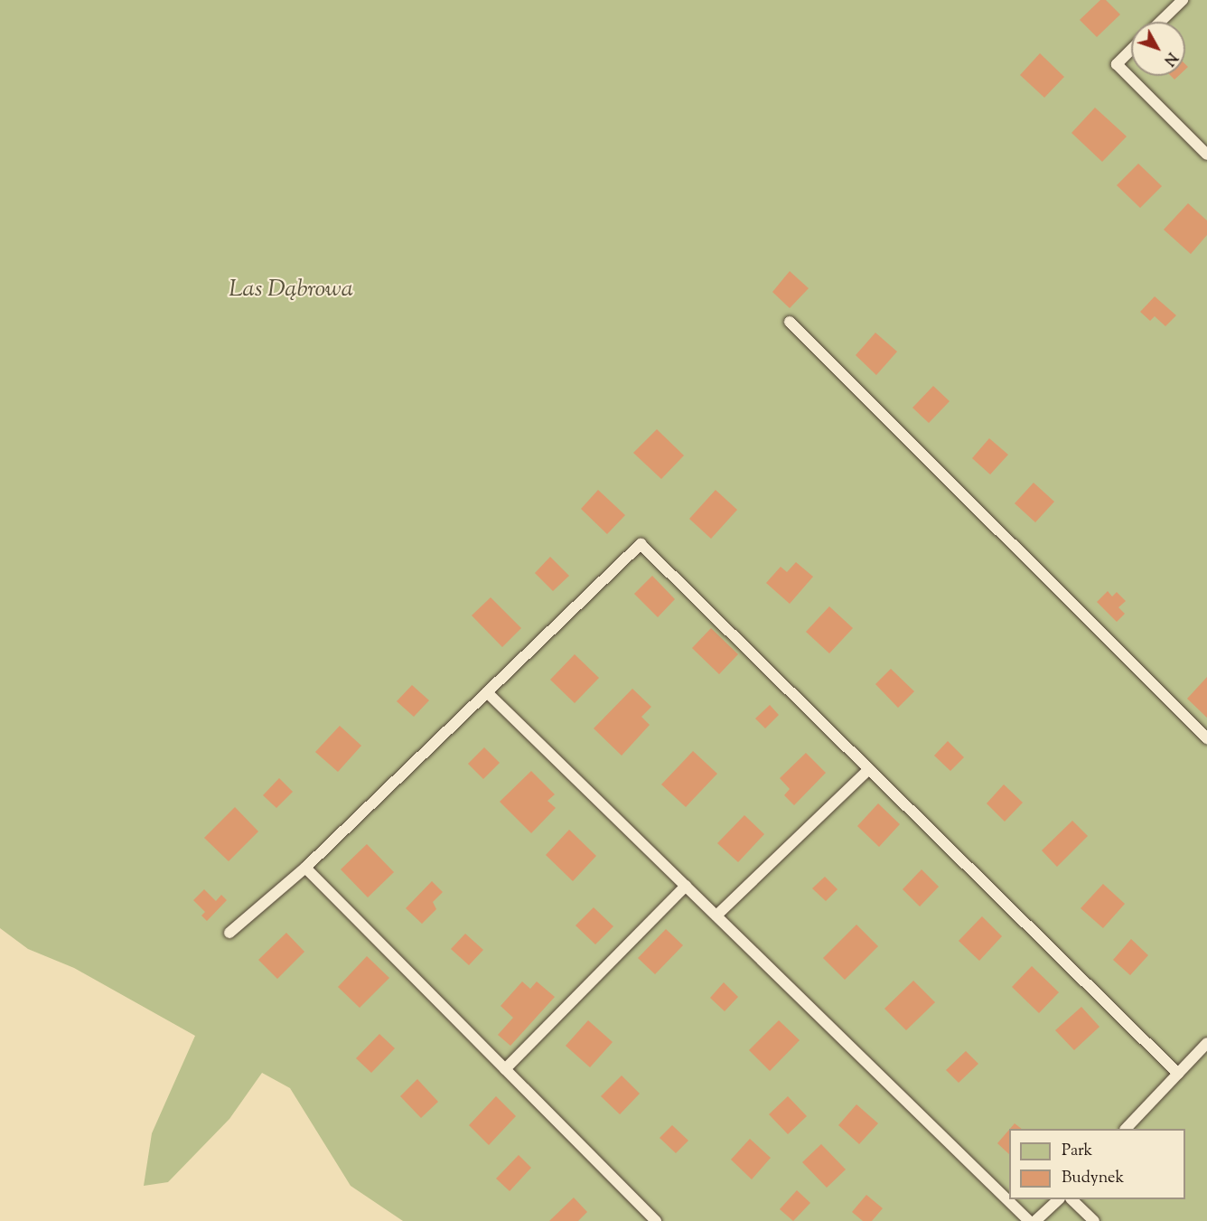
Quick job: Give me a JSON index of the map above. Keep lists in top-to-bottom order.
{
  "parks": ["Las Dąbrowa"],
  "legend": ["Park", "Budynek"],
  "north": "bottom right"
}
